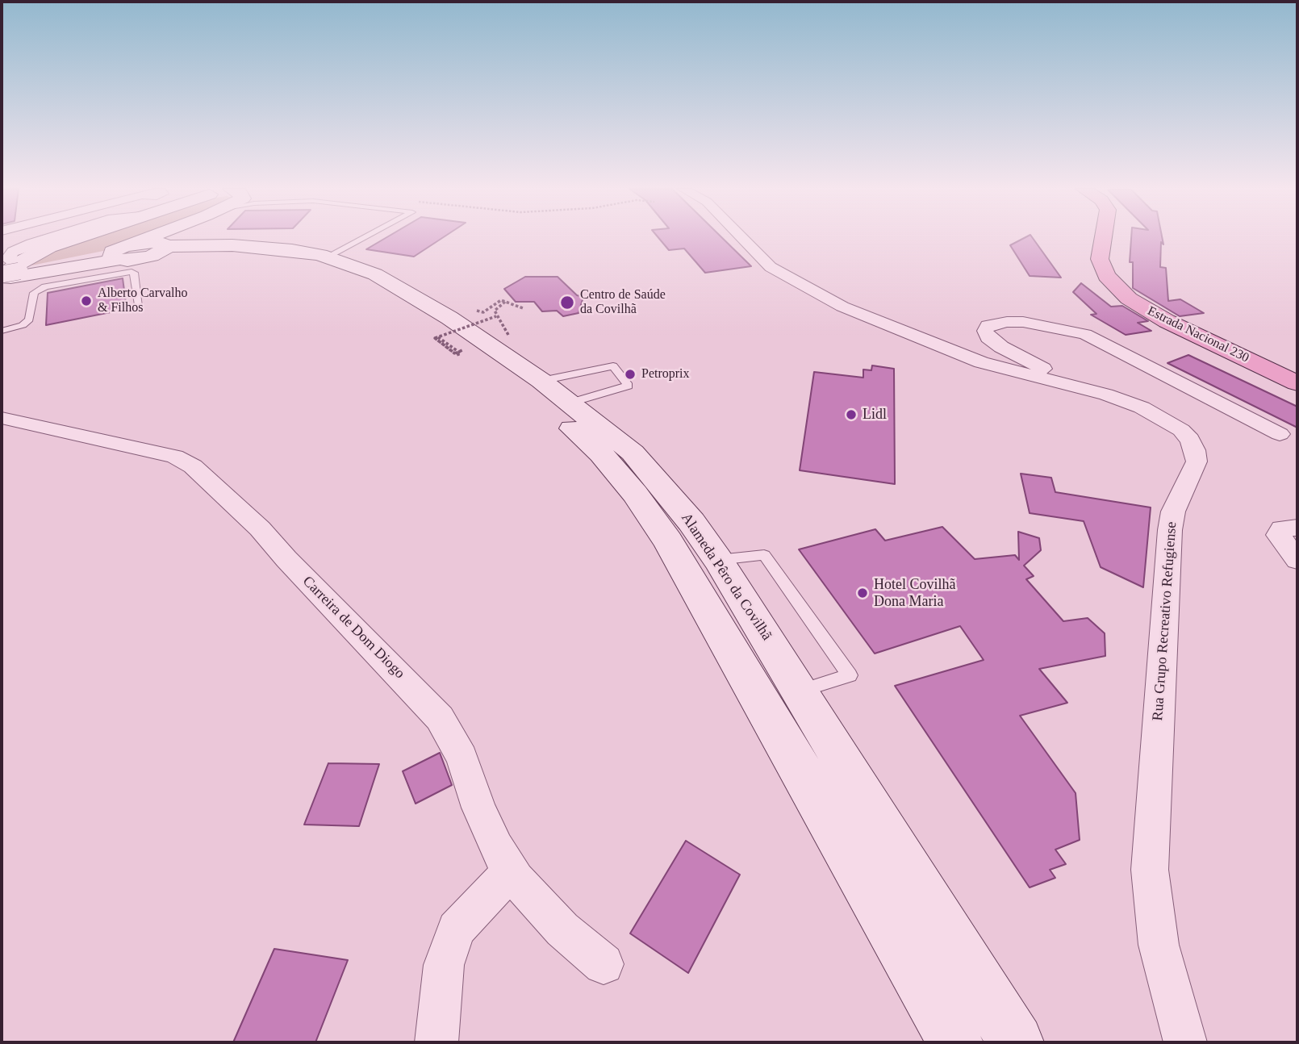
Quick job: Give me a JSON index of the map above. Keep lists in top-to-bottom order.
{
  "streets": {
    "main road": ["Estrada Nacional 230", "Alameda Pêro da Covilhã"],
    "street": ["Rua Grupo Recreativo Refugiense", "Carreira de Dom Diogo"]
  },
  "places": [
    "Alberto Carvalho & Filhos",
    "Centro de Saúde da Covilhã",
    "Petroprix",
    "Lidl",
    "Hotel Covilhã Dona Maria"
  ]
}
